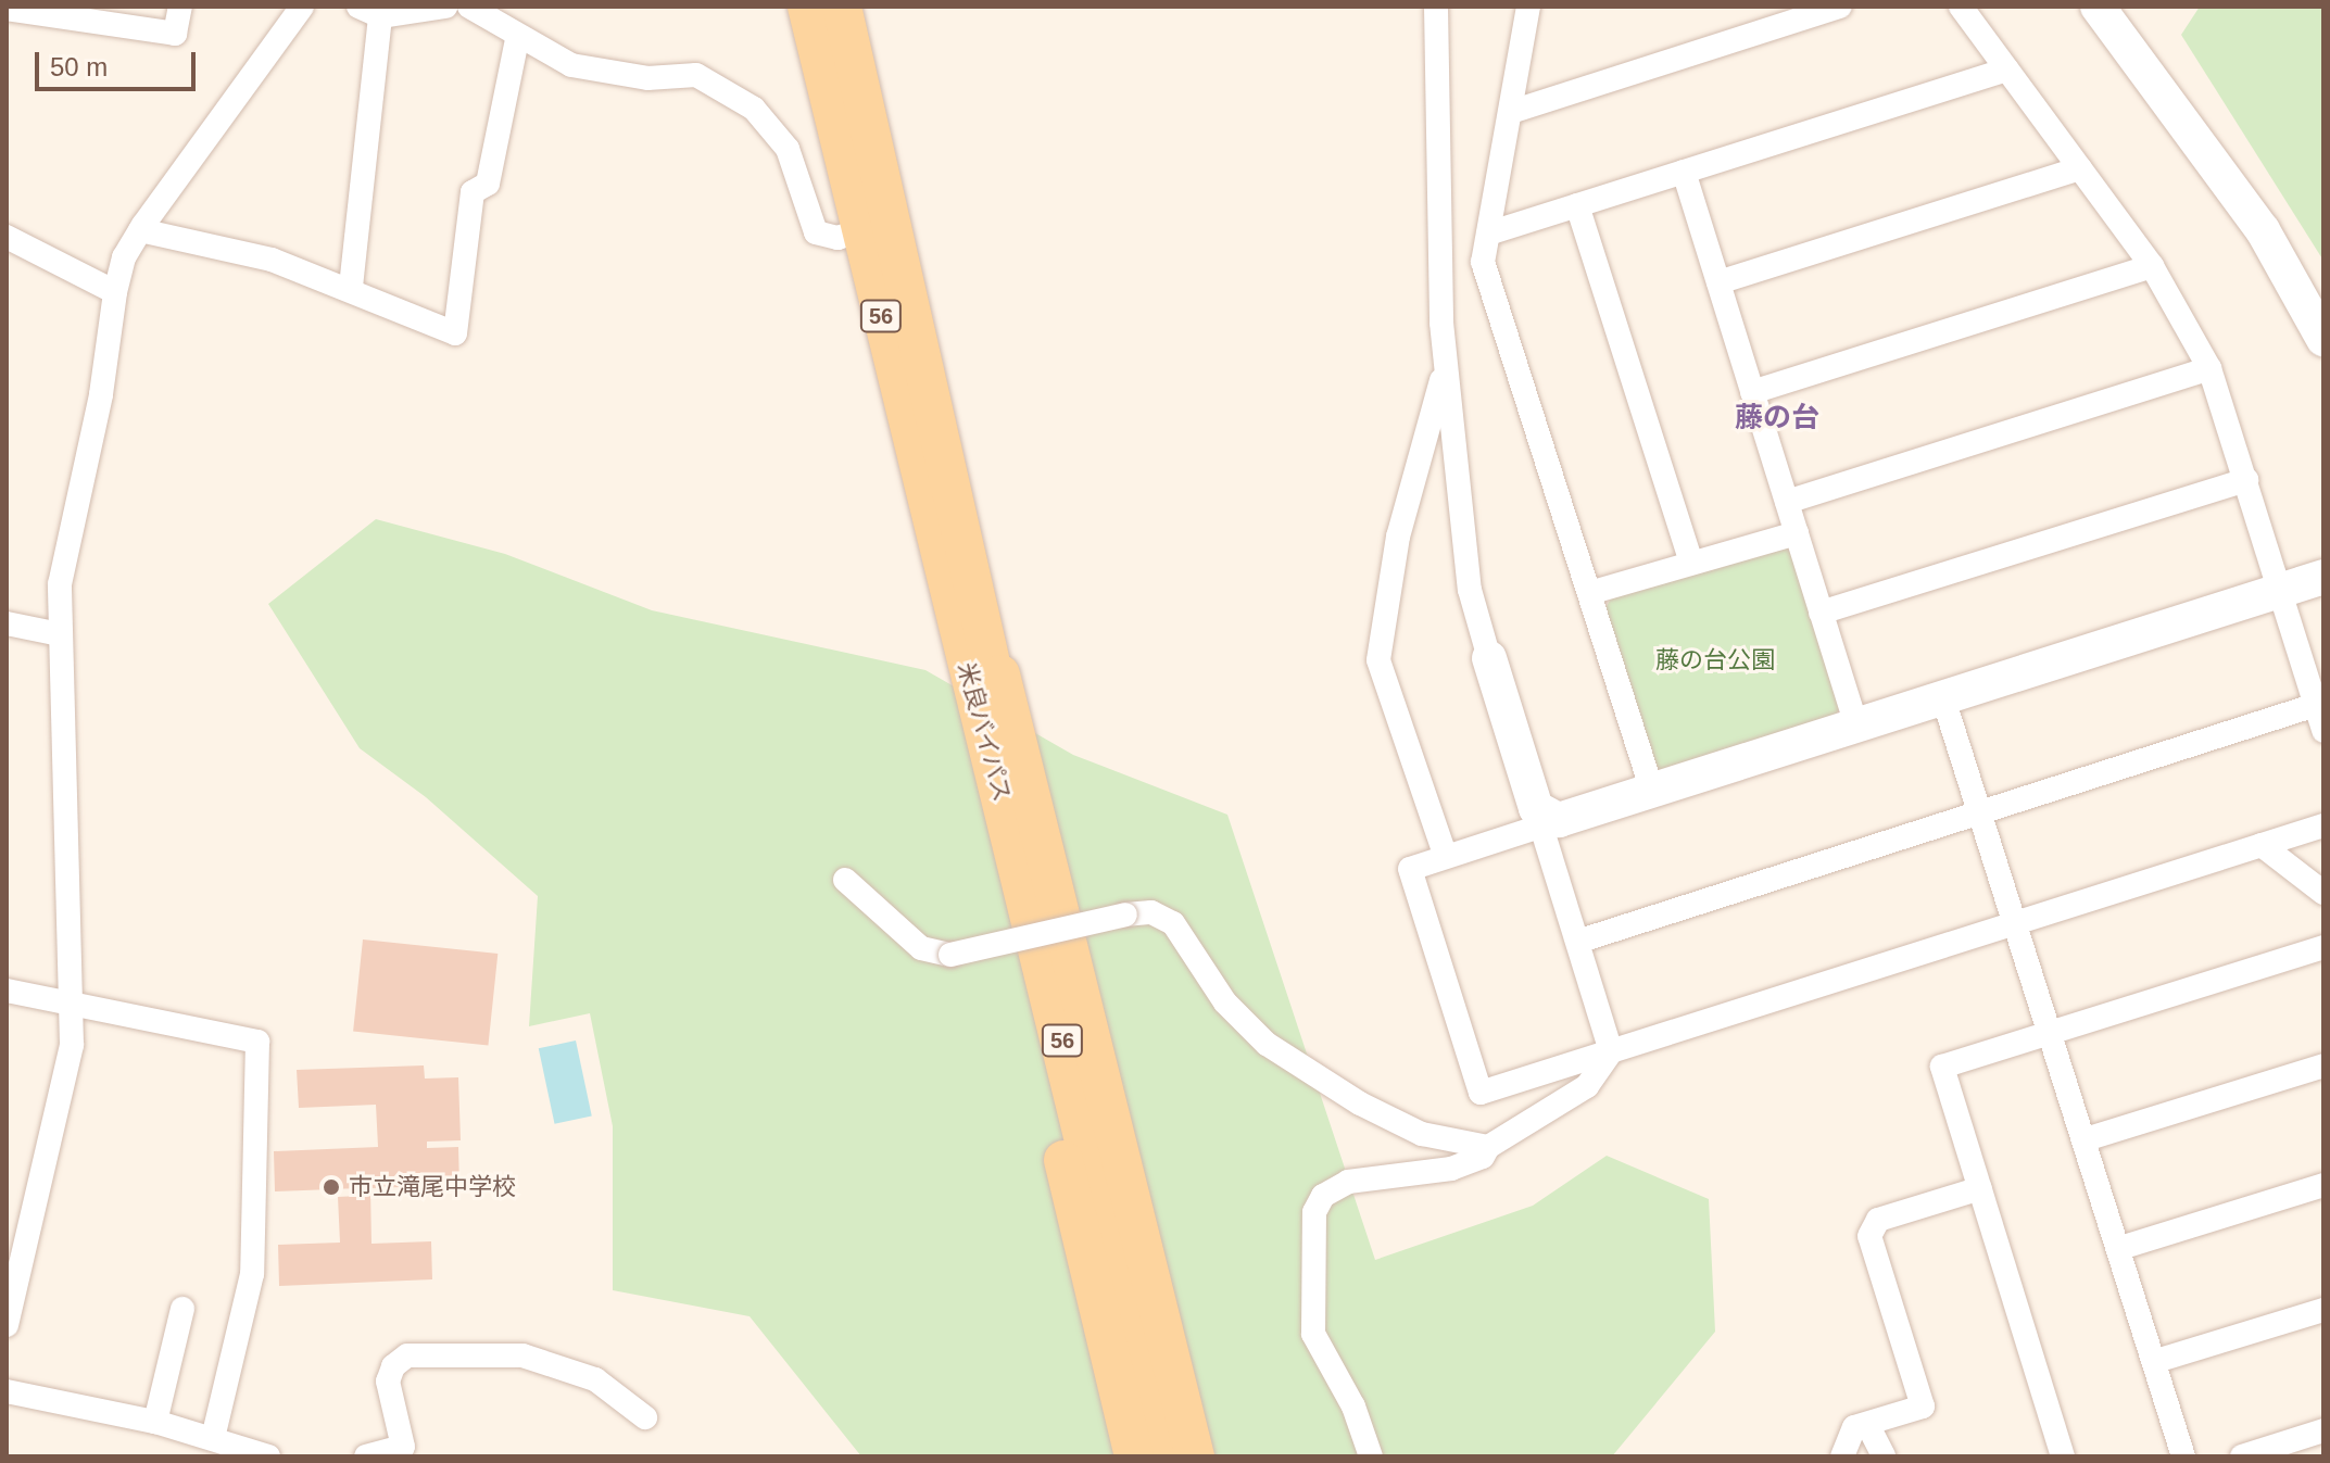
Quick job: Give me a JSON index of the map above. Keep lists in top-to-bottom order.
{
  "streets": {
    "main road": ["56", "米良バイパス"]
  },
  "districts": ["藤の台"],
  "parks": ["藤の台公園"],
  "places": ["市立滝尾中学校"],
  "scale_bar": "50 m"
}
